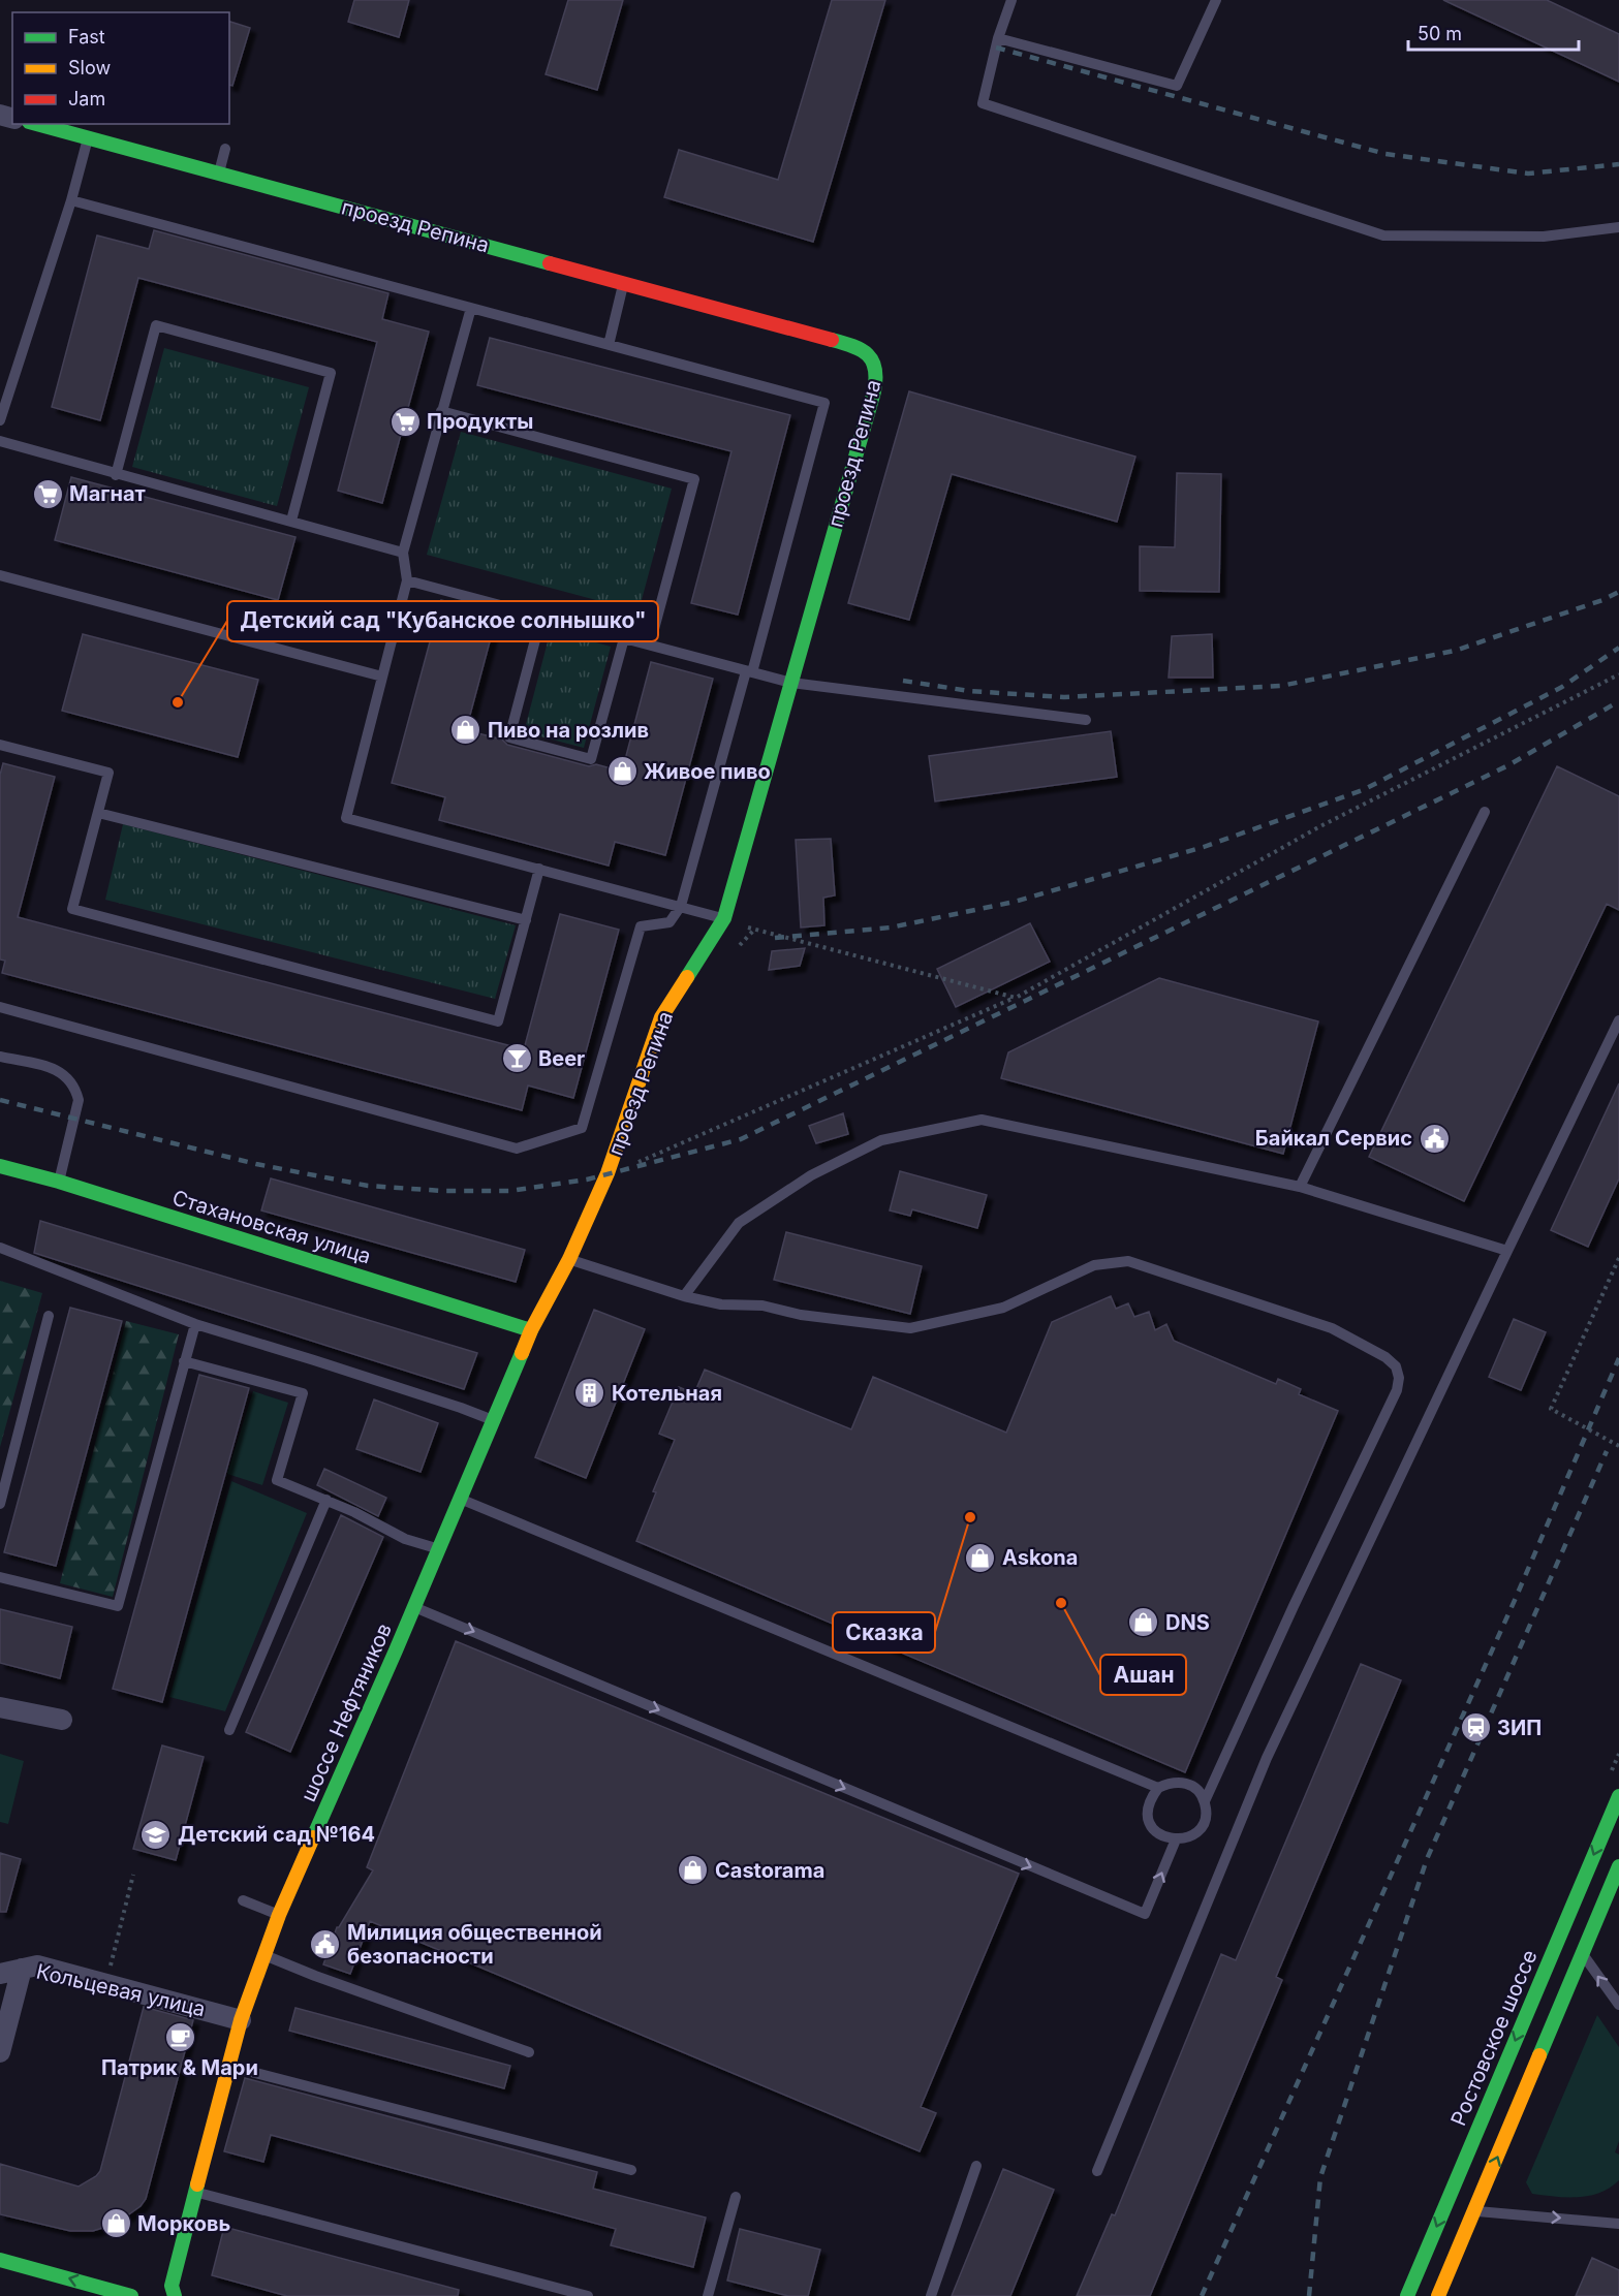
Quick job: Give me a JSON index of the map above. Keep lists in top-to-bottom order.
{
  "streets": {
    "street": [
      "проезд Репина",
      "Стахановская улица",
      "шоссе Нефтяников",
      "Кольцевая улица",
      "Ростовское шоссе"
    ]
  },
  "crossings": [
    ["проезд Репина", "Стахановская улица"],
    ["проезд Репина", "шоссе Нефтяников"],
    ["Стахановская улица", "шоссе Нефтяников"],
    ["шоссе Нефтяников", "Кольцевая улица"]
  ],
  "places": {
    "supermarket": ["Продукты", "Магнат"],
    "other": ["Детский сад \"Кубанское солнышко\"", "Сказка", "Ашан"],
    "shop": [
      "Пиво на розлив",
      "Живое пиво",
      "Askona",
      "DNS",
      "Castorama",
      "Морковь"
    ],
    "bar": ["Beer"],
    "public building": ["Байкал Сервис", "Милиция общественной безопасности"],
    "building": ["Котельная"],
    "station": ["ЗИП"],
    "school or university": ["Детский сад №164"],
    "cafe": ["Патрик & Мари"]
  },
  "legend": ["Fast", "Slow", "Jam"],
  "scale_bar": "50 m"
}
